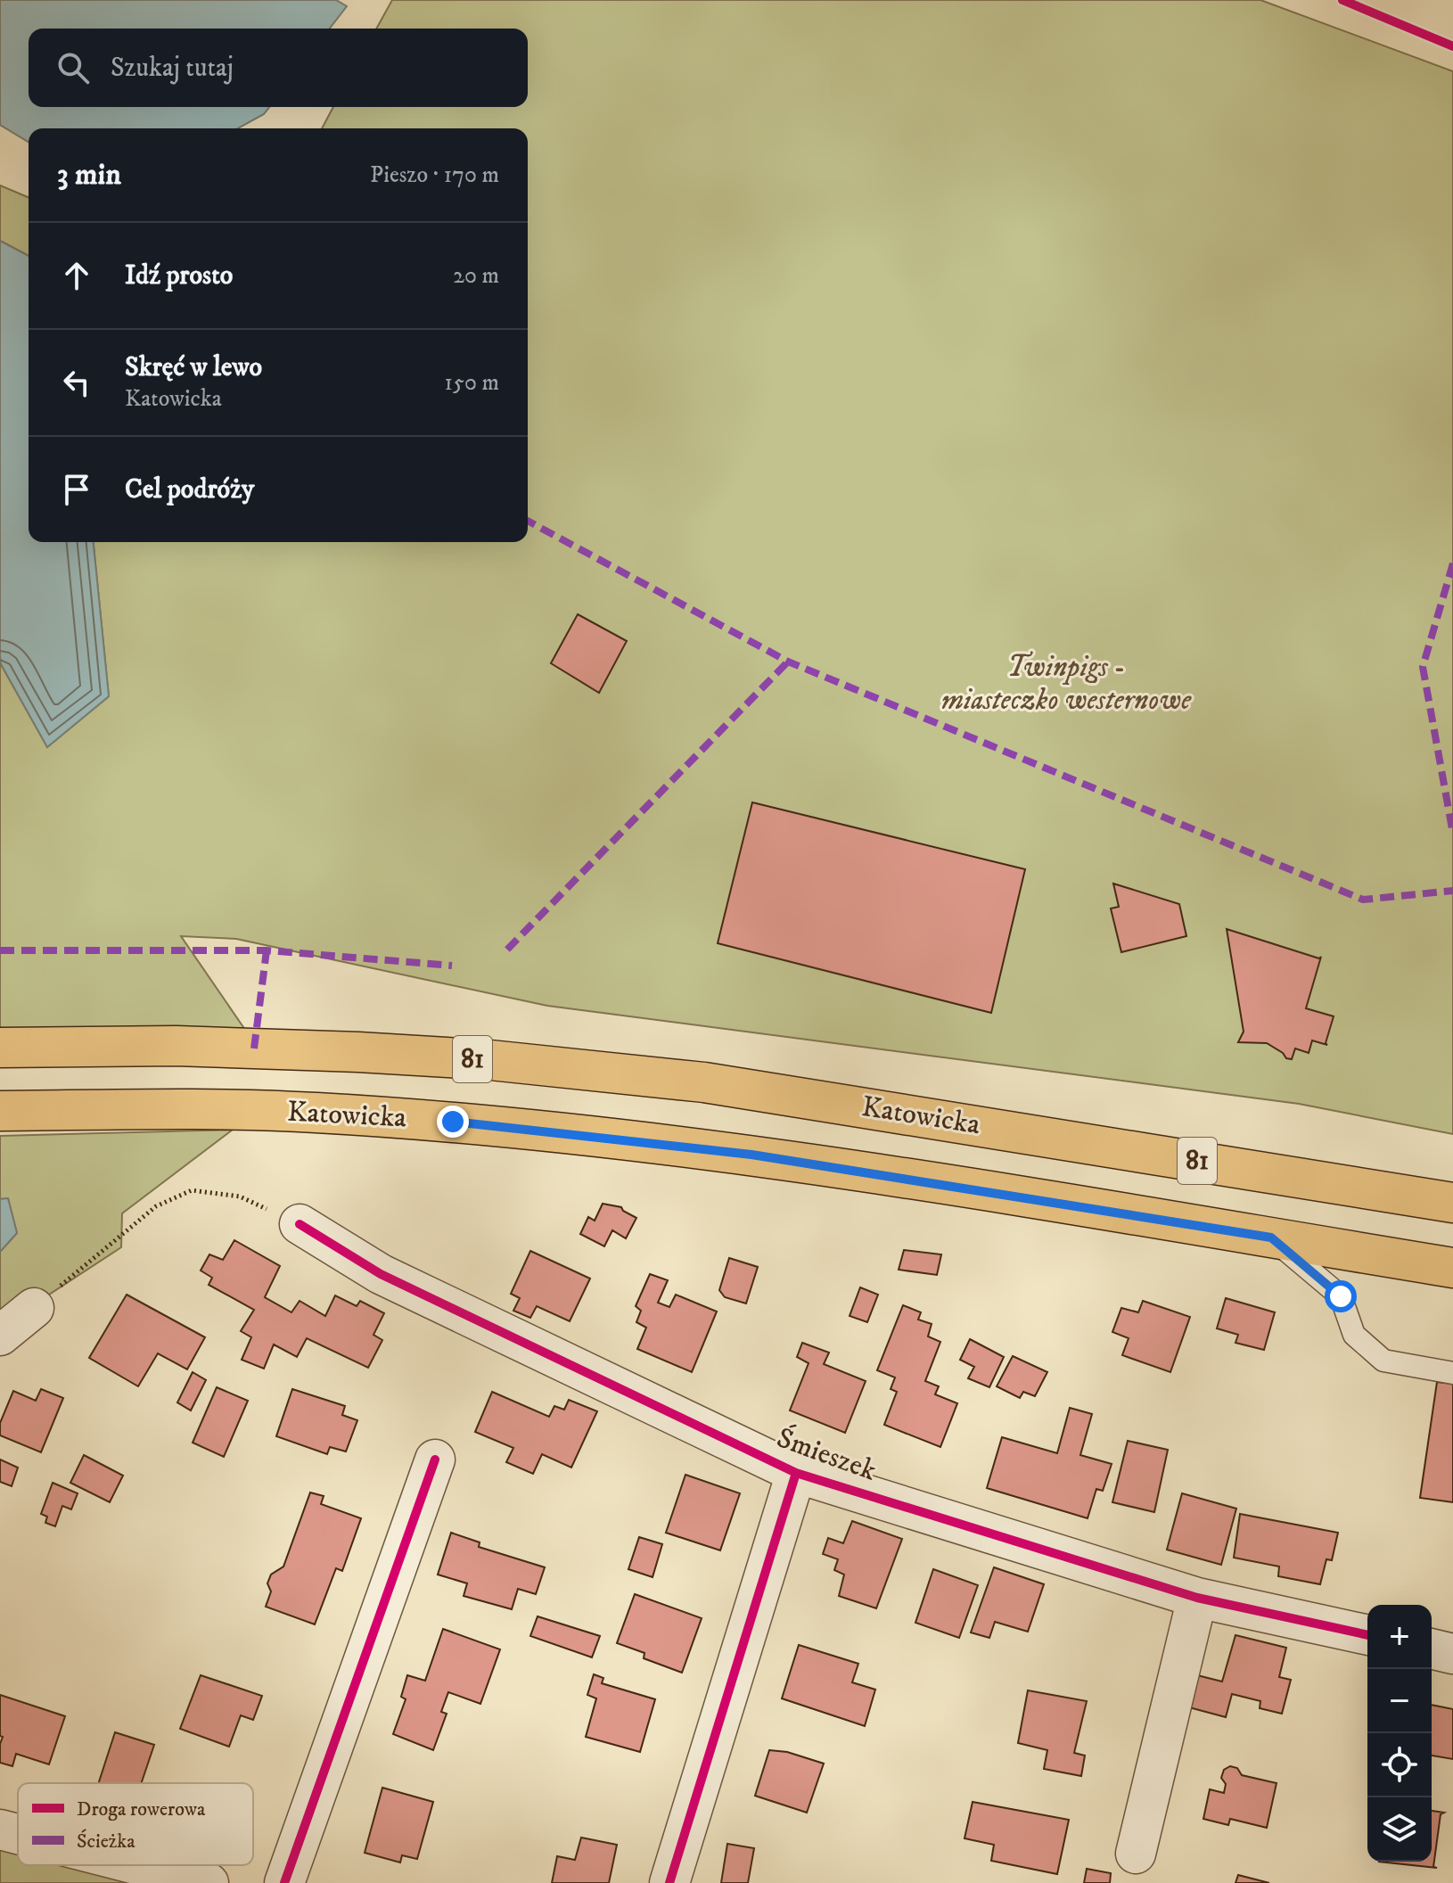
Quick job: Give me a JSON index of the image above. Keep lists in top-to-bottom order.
{
  "streets": {
    "main road": ["81", "Katowicka"],
    "street": ["Śmieszek"]
  },
  "parks": ["Twinpigs - miasteczko westernowe"],
  "legend": ["Droga rowerowa", "Ścieżka"],
  "page": {
    "search": "Szukaj tutaj",
    "heading": ["3 min", "Pieszo · 170 m"],
    "list": [
      ["Idź prosto", "20 m"],
      ["Skręć w lewo", "Katowicka", "150 m"],
      "Cel podróży"
    ],
    "map_buttons": ["+", "−"]
  }
}
